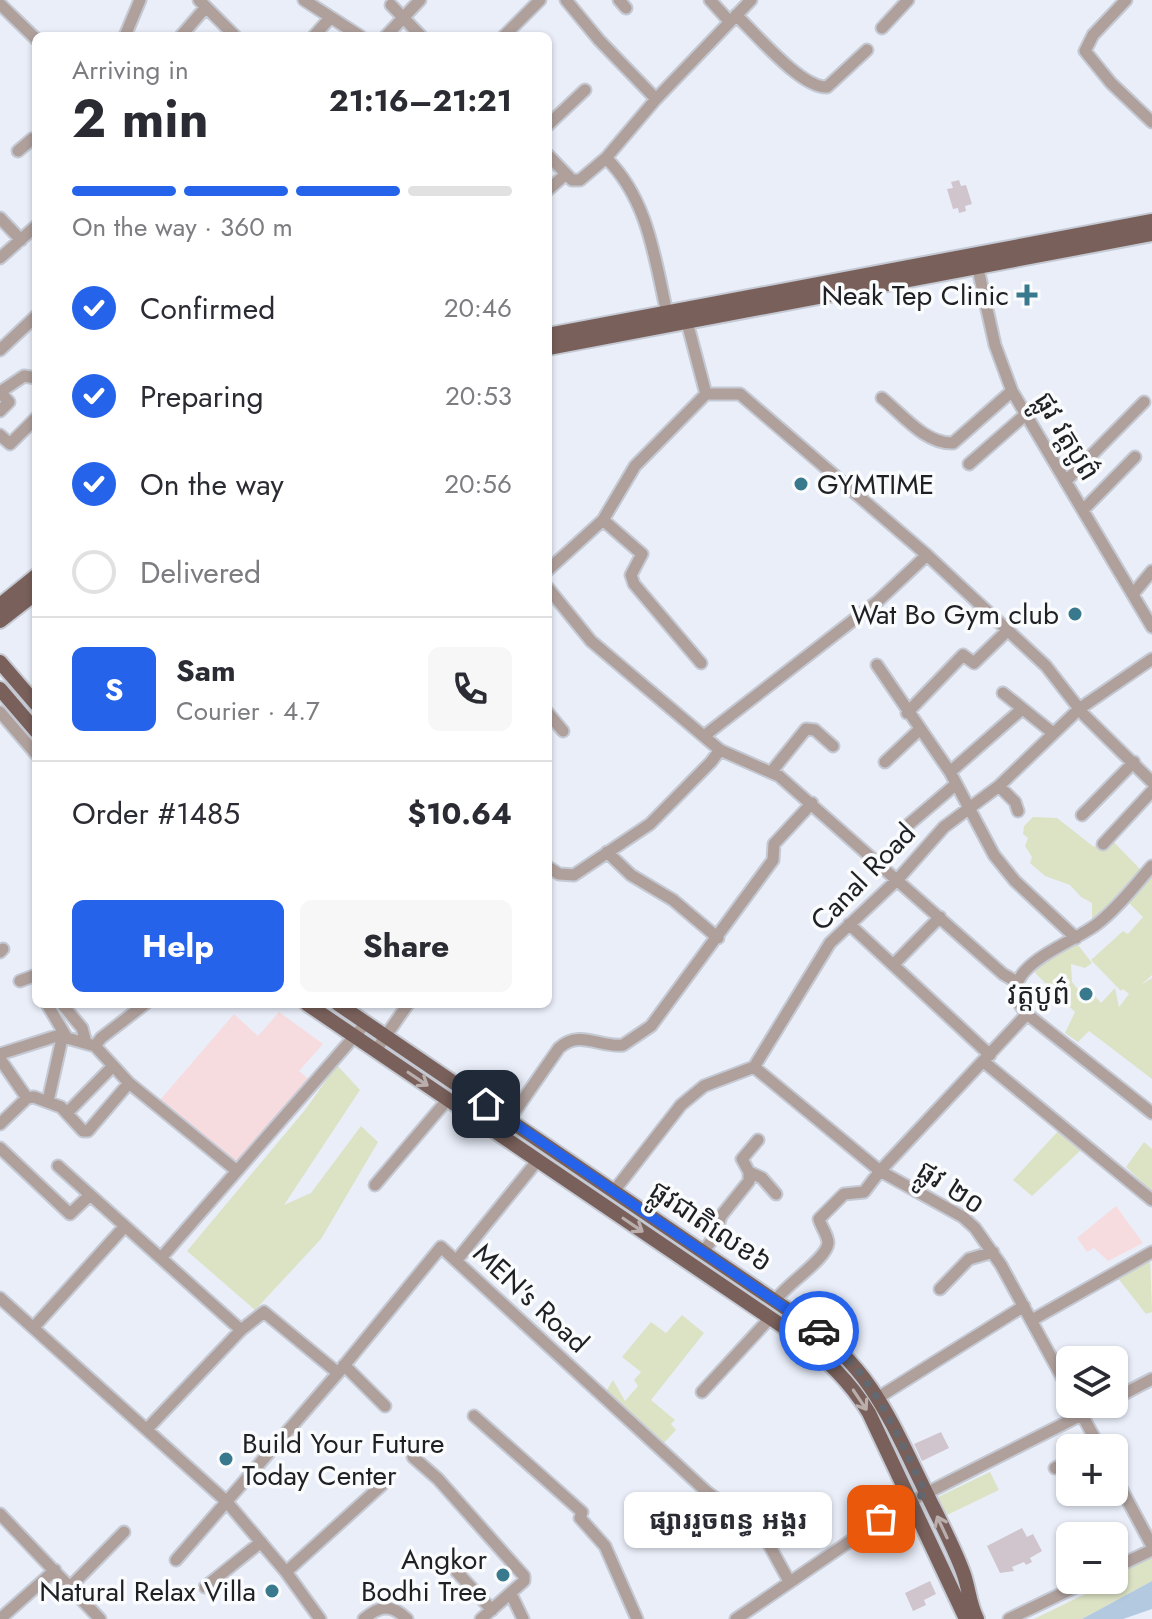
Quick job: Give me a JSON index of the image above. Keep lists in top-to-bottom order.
{
  "streets": {
    "main road": ["ផ្លូវជាតិលេខ៦"],
    "street": [
      "ផ្លូវ វត្តបូព៌",
      "Canal Road",
      "ផ្លូវ ២០",
      "MEN's Road"
    ]
  },
  "crossings": [
    ["Canal Road", "ផ្លូវ ២០"]
  ],
  "places": {
    "health": ["Neak Tep Clinic"],
    "other": [
      "GYMTIME",
      "Wat Bo Gym club",
      "វត្តបូព៌",
      "Build Your Future Today Center",
      "ផ្សាររួចពន្ធ អង្គរ",
      "Angkor Bodhi Tree",
      "Natural Relax Villa"
    ]
  },
  "page": {
    "heading": ["2 min", "Arriving in", "21:16–21:21"],
    "panel": [
      "Sam",
      "Courier · 4.7",
      "Order #1485",
      "$10.64"
    ],
    "bar": "On the way · 360 m",
    "list": [
      ["Confirmed", "20:46"],
      ["Preparing", "20:53"],
      ["On the way", "20:56"],
      "Delivered"
    ],
    "round": "S",
    "buttons": ["Help", "Share"],
    "map_buttons": ["+", "−"],
    "bubble": "ផ្សាររួចពន្ធ អង្គរ"
  }
}
